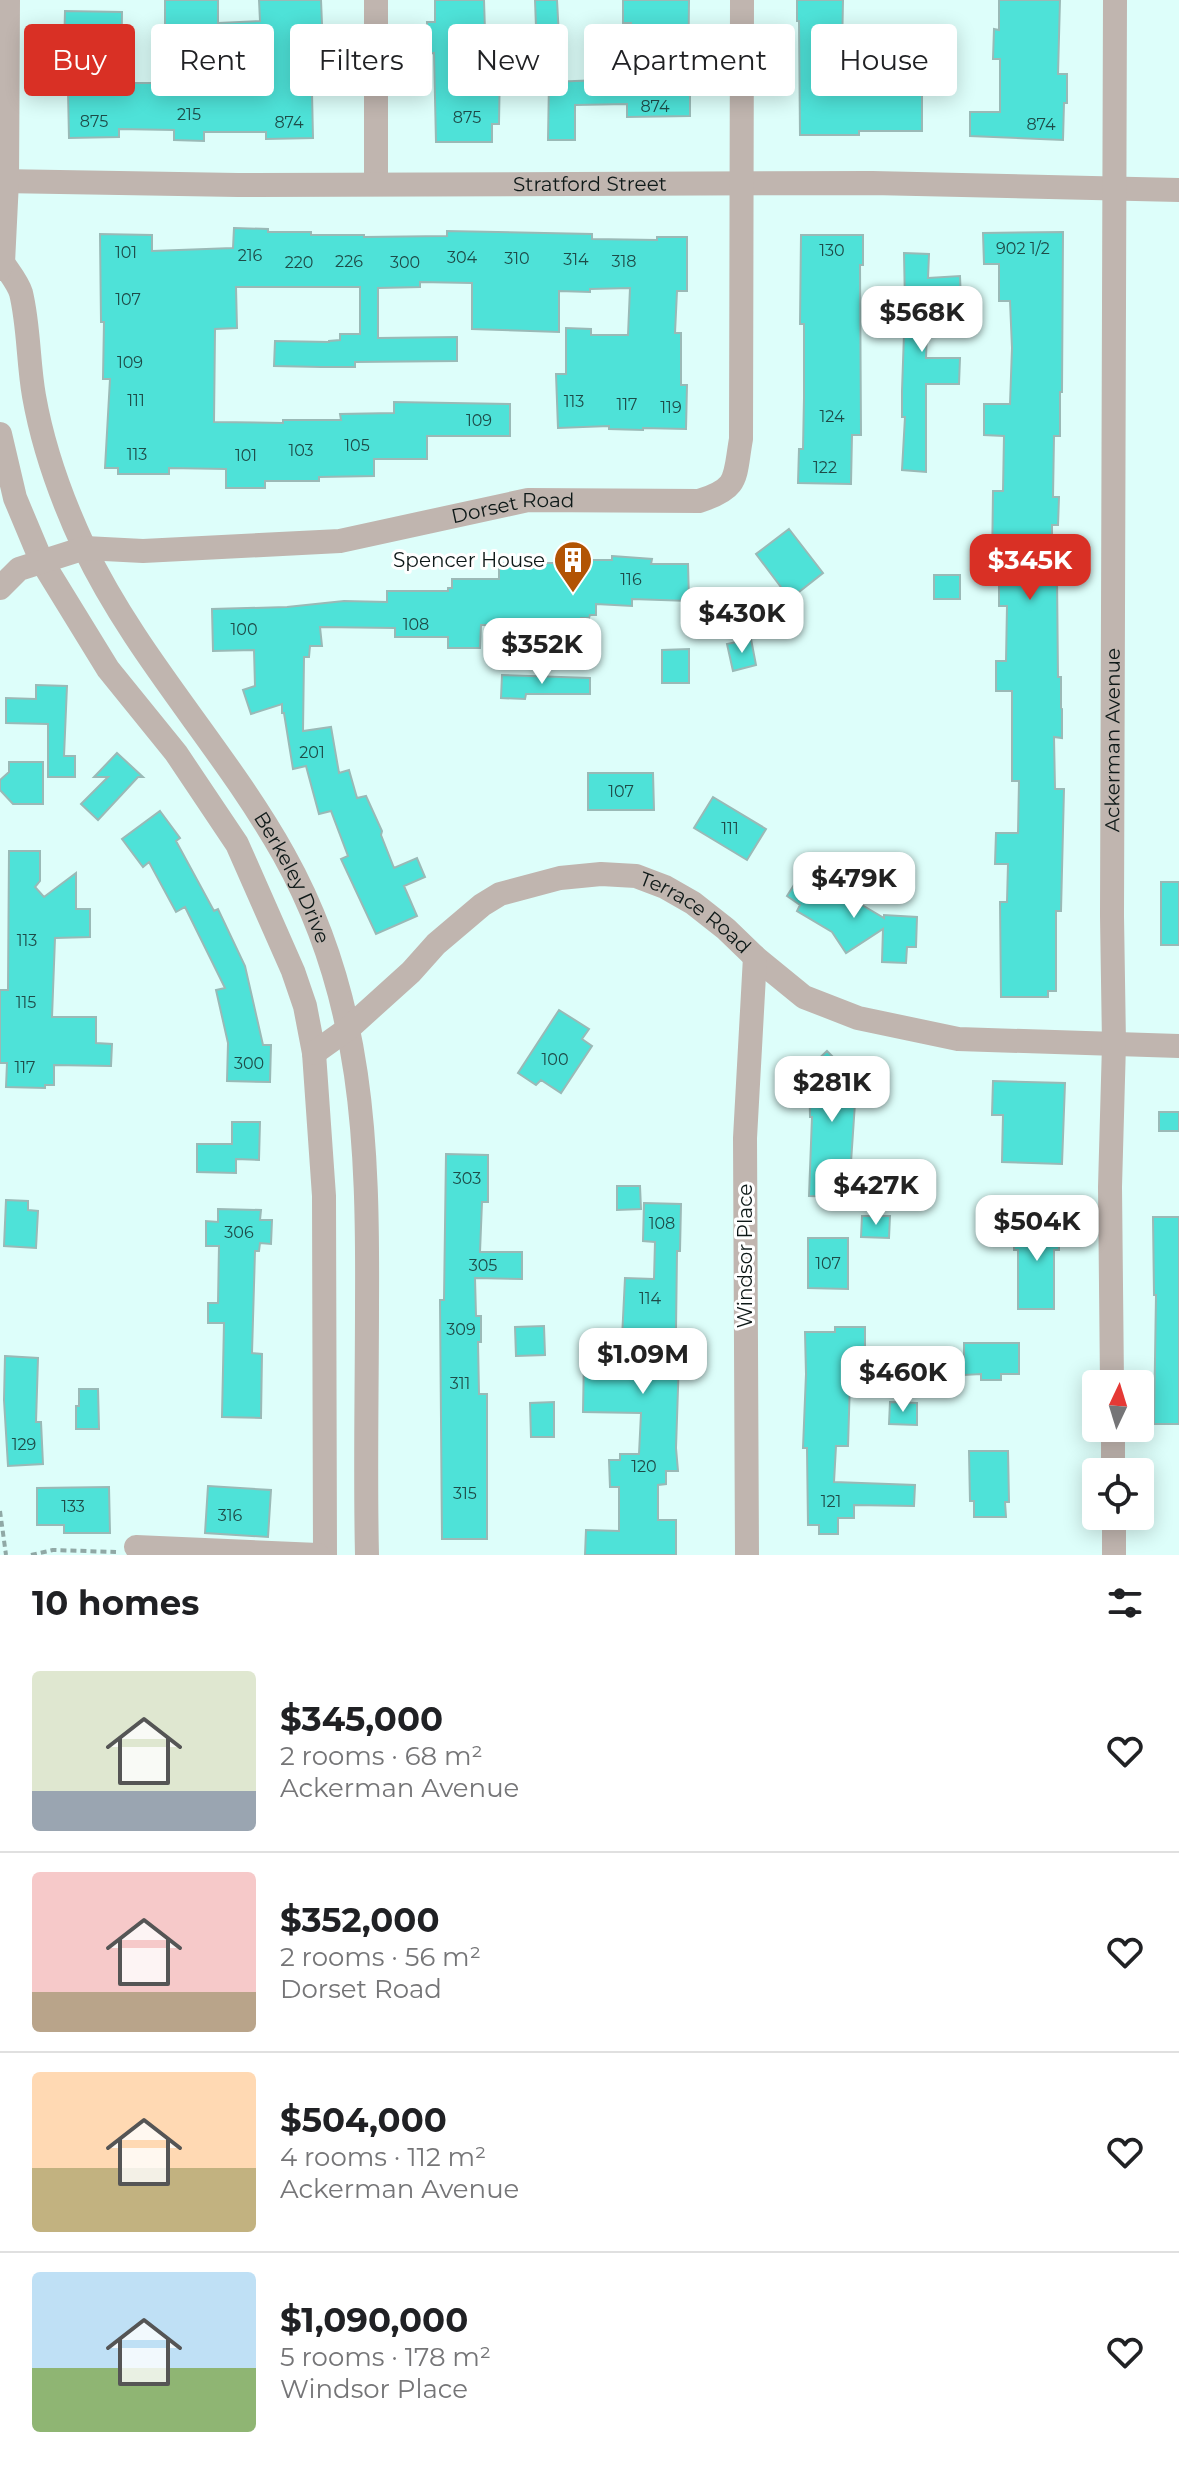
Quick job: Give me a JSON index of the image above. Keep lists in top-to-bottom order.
{
  "streets": {
    "street": [
      "Stratford Street",
      "Dorset Road",
      "Ackerman Avenue",
      "Berkeley Drive",
      "Terrace Road",
      "Windsor Place"
    ]
  },
  "crossings": [
    ["Stratford Street", "Dorset Road"],
    ["Stratford Street", "Ackerman Avenue"],
    ["Stratford Street", "Berkeley Drive"],
    ["Dorset Road", "Berkeley Drive"],
    ["Ackerman Avenue", "Terrace Road"],
    ["Berkeley Drive", "Terrace Road"],
    ["Terrace Road", "Windsor Place"]
  ],
  "places": {
    "building": ["Spencer House"]
  },
  "house_numbers": [
    "874",
    "215",
    "875",
    "875",
    "874",
    "874",
    "902 1/2",
    "130",
    "101",
    "216",
    "304",
    "310",
    "314",
    "226",
    "318",
    "220",
    "300",
    "107",
    "109",
    "111",
    "113",
    "117",
    "119",
    "124",
    "109",
    "105",
    "103",
    "113",
    "101",
    "122",
    "116",
    "108",
    "100",
    "201",
    "107",
    "111",
    "113",
    "115",
    "100",
    "300",
    "117",
    "303",
    "108",
    "306",
    "107",
    "305",
    "114",
    "309",
    "311",
    "129",
    "120",
    "315",
    "121",
    "133",
    "316"
  ],
  "north": "top",
  "page": {
    "chip": [
      "Buy",
      "Rent",
      "Filters",
      "New",
      "Apartment",
      "House"
    ],
    "price": [
      "$568K",
      "$345K",
      "$430K",
      "$352K",
      "$479K",
      "$281K",
      "$427K",
      "$504K",
      "$1.09M",
      "$460K"
    ],
    "heading": "10 homes",
    "list": [
      {
        "name": "$345,000",
        "note": "2 rooms · 68 m² · Ackerman Avenue"
      },
      {
        "name": "$352,000",
        "note": "2 rooms · 56 m² · Dorset Road"
      },
      {
        "name": "$504,000",
        "note": "4 rooms · 112 m² · Ackerman Avenue"
      },
      {
        "name": "$1,090,000",
        "note": "5 rooms · 178 m² · Windsor Place"
      }
    ]
  }
}
